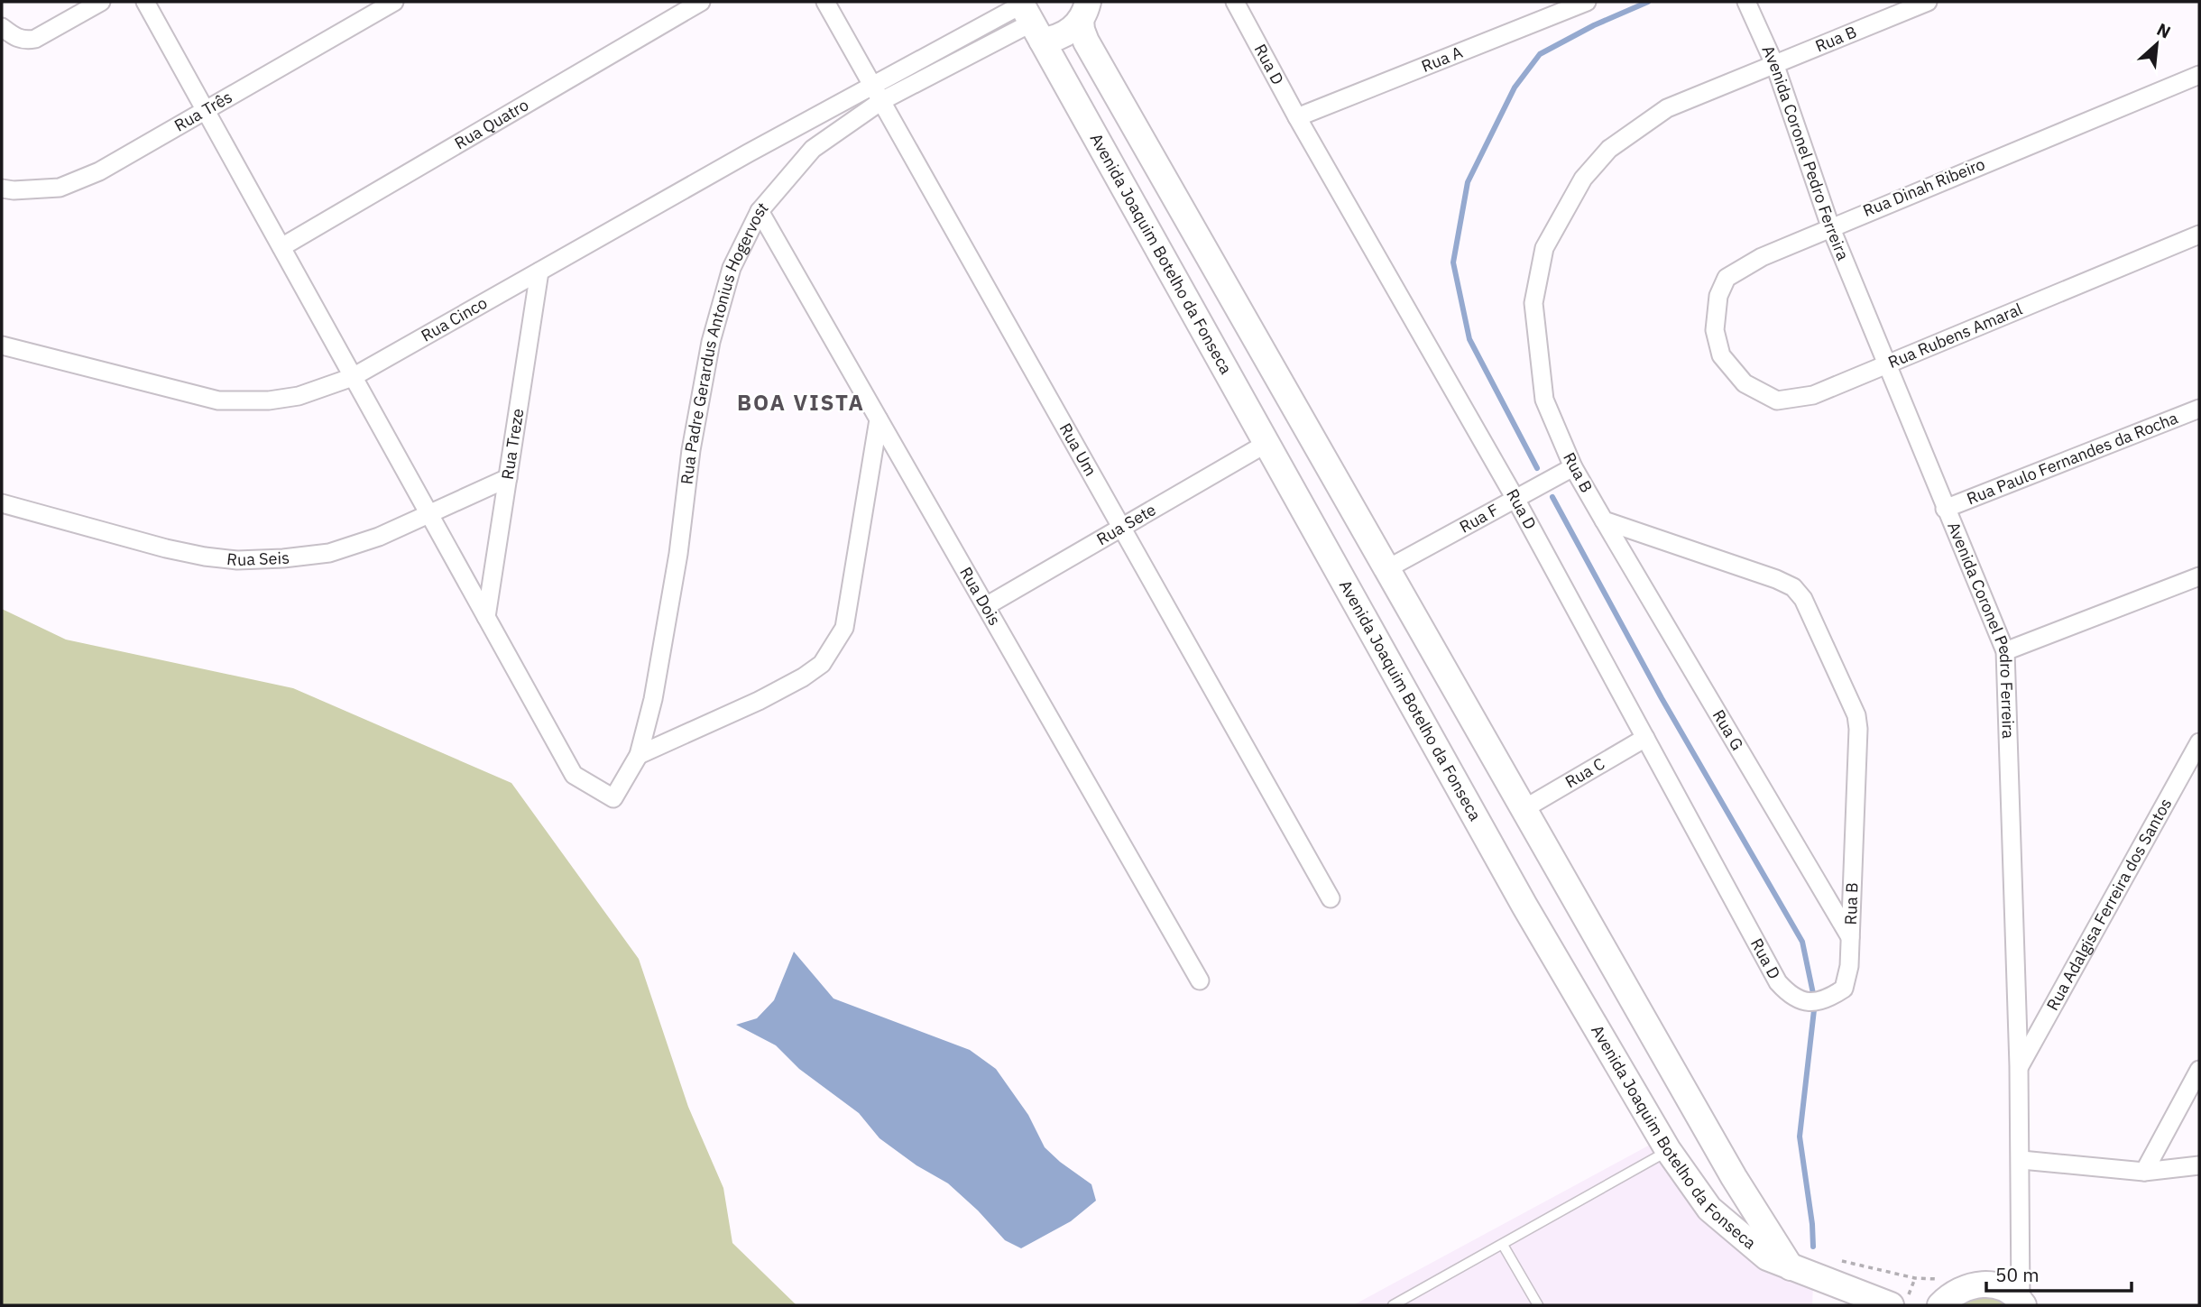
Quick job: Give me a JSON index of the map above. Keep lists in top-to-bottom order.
{
  "streets": {
    "street": [
      "Rua B",
      "Rua A",
      "Rua D",
      "Rua Três",
      "Rua Quatro",
      "Avenida Coronel Pedro Ferreira",
      "Rua Dinah Ribeiro",
      "Avenida Joaquim Botelho da Fonseca",
      "Rua Cinco",
      "Rua Rubens Amaral",
      "Rua Padre Gerardus Antonius Hogervost",
      "Rua Treze",
      "Rua Um",
      "Rua Paulo Fernandes da Rocha",
      "Rua F",
      "Rua Sete",
      "Rua Seis",
      "Rua Dois",
      "Rua G",
      "Rua C",
      "Rua Adalgisa Ferreira dos Santos"
    ]
  },
  "crossings": [
    ["Rua B", "Rua D"],
    ["Rua B", "Avenida Coronel Pedro Ferreira"],
    ["Rua B", "Rua F"],
    ["Rua B", "Rua G"],
    ["Rua A", "Rua D"],
    ["Rua D", "Rua F"],
    ["Rua D", "Rua C"],
    ["Avenida Coronel Pedro Ferreira", "Rua Dinah Ribeiro"],
    ["Avenida Coronel Pedro Ferreira", "Rua Rubens Amaral"],
    ["Avenida Coronel Pedro Ferreira", "Rua Paulo Fernandes da Rocha"],
    ["Avenida Coronel Pedro Ferreira", "Rua Adalgisa Ferreira dos Santos"],
    ["Rua Dinah Ribeiro", "Rua Rubens Amaral"],
    ["Avenida Joaquim Botelho da Fonseca", "Rua Padre Gerardus Antonius Hogervost"],
    ["Avenida Joaquim Botelho da Fonseca", "Rua Sete"],
    ["Rua Cinco", "Rua Padre Gerardus Antonius Hogervost"],
    ["Rua Cinco", "Rua Treze"],
    ["Rua Cinco", "Rua Um"],
    ["Rua Padre Gerardus Antonius Hogervost", "Rua Treze"],
    ["Rua Padre Gerardus Antonius Hogervost", "Rua Um"],
    ["Rua Padre Gerardus Antonius Hogervost", "Rua Dois"],
    ["Rua Treze", "Rua Seis"],
    ["Rua Um", "Rua Sete"],
    ["Rua Sete", "Rua Dois"]
  ],
  "districts": ["BOA VISTA"],
  "scale_bar": "50 m",
  "north": "top right"
}
